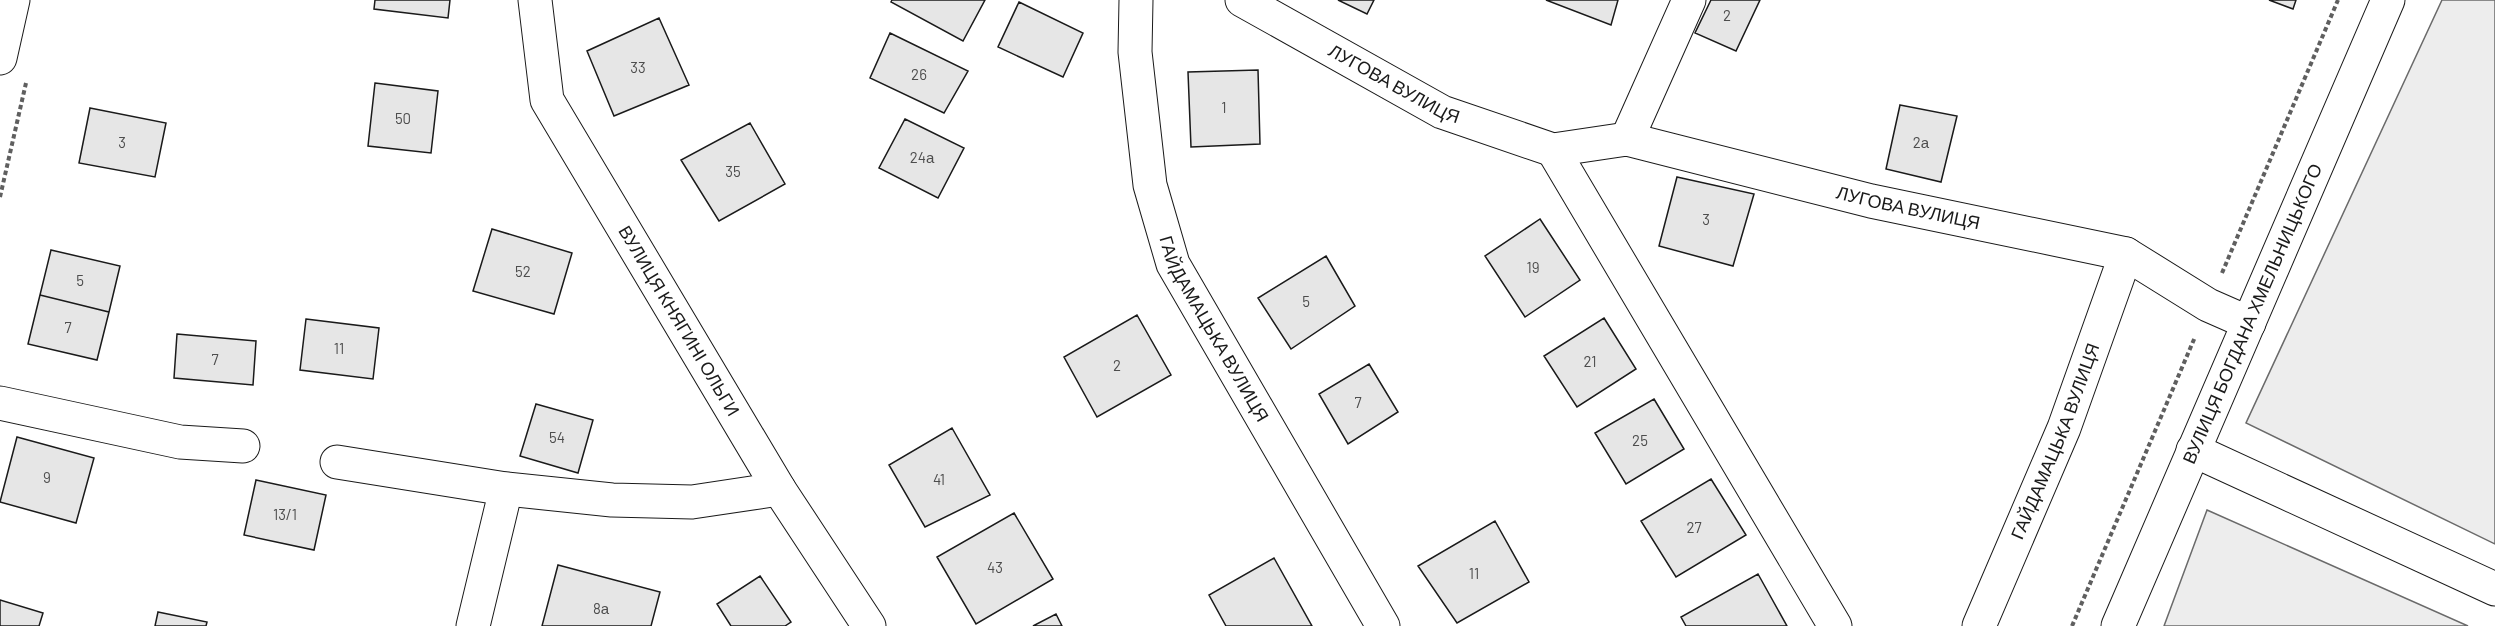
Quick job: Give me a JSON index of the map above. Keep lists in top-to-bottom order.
{
  "streets": {
    "street": [
      "ЛУГОВА ВУЛИЦЯ",
      "ВУЛИЦЯ БОГДАНА ХМЕЛЬНИЦЬКОГО",
      "ВУЛИЦЯ КНЯГИНІ ОЛЬГИ",
      "ГАЙДАМАЦЬКА ВУЛИЦЯ"
    ]
  },
  "crossings": [
    ["ЛУГОВА ВУЛИЦЯ", "ВУЛИЦЯ БОГДАНА ХМЕЛЬНИЦЬКОГО"],
    ["ЛУГОВА ВУЛИЦЯ", "ГАЙДАМАЦЬКА ВУЛИЦЯ"]
  ],
  "house_numbers": [
    "2",
    "33",
    "26",
    "1",
    "50",
    "3",
    "2а",
    "24а",
    "35",
    "3",
    "19",
    "52",
    "5",
    "5",
    "7",
    "11",
    "7",
    "21",
    "2",
    "7",
    "54",
    "25",
    "9",
    "41",
    "13/1",
    "27",
    "43",
    "11",
    "8а"
  ]
}
